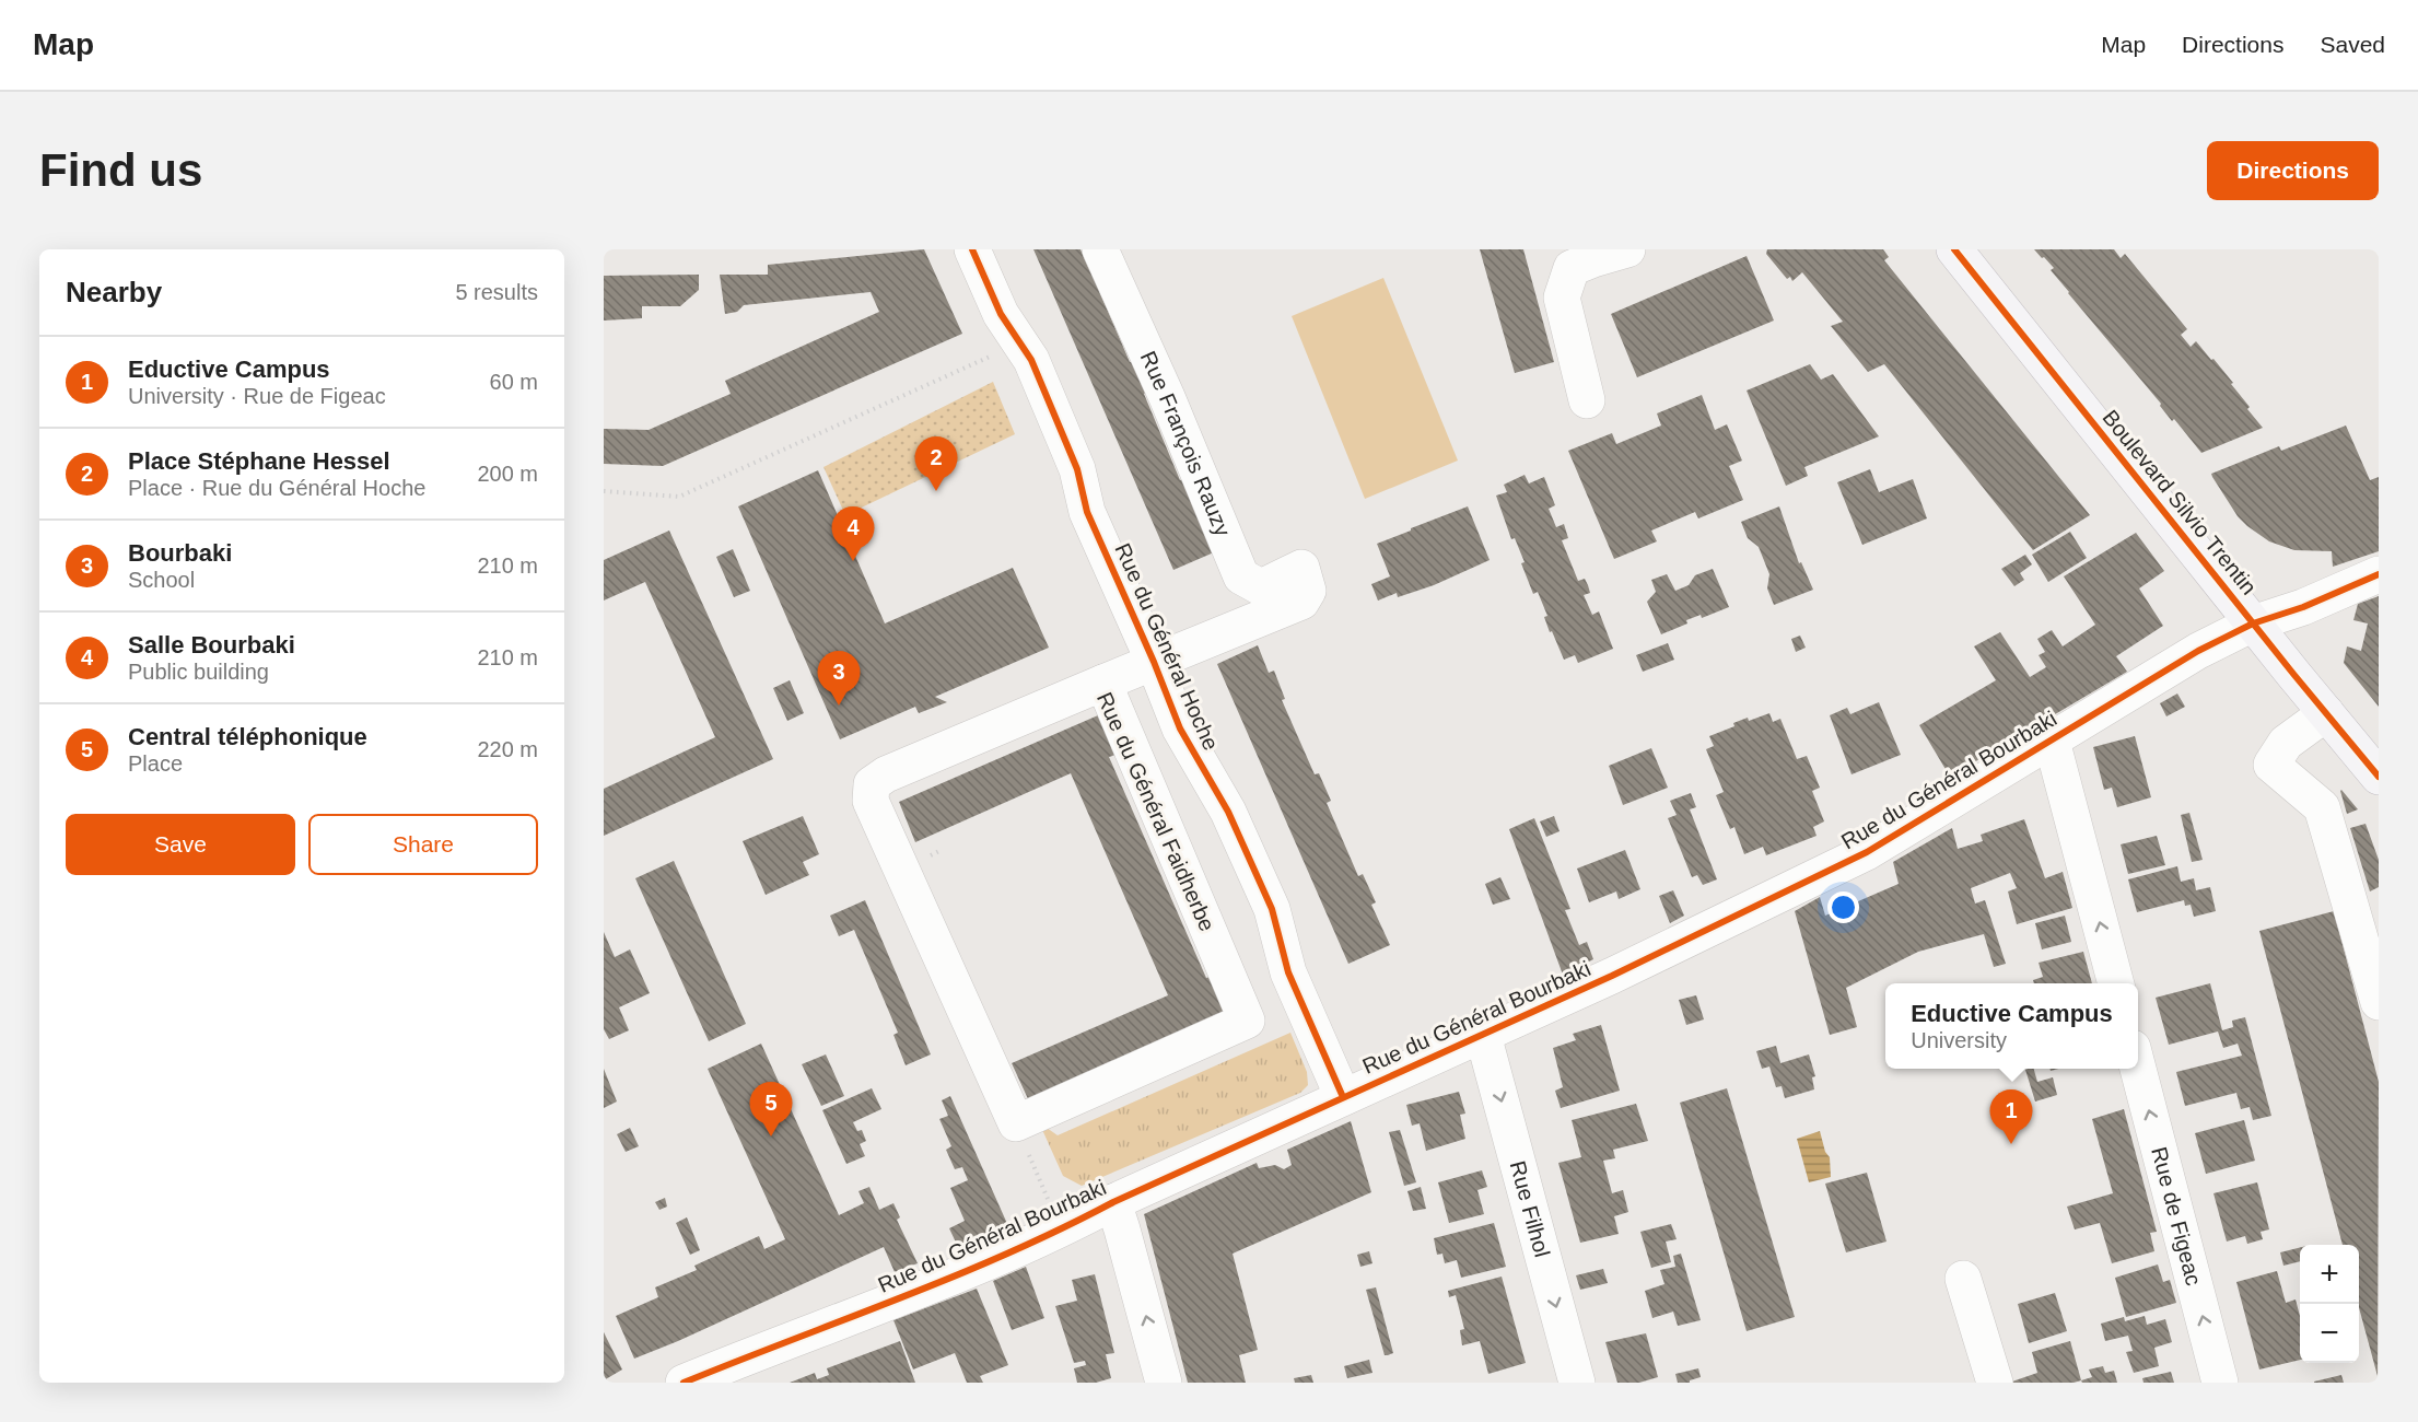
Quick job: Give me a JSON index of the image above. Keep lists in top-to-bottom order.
{
  "streets": {
    "main road": ["Boulevard Silvio Trentin"],
    "street": [
      "Rue François Rauzy",
      "Rue du Général Hoche",
      "Rue du Général Bourbaki",
      "Rue du Général Faidherbe",
      "Rue Filhol",
      "Rue de Figeac"
    ]
  },
  "crossings": [
    ["Rue François Rauzy", "Rue du Général Hoche"],
    ["Boulevard Silvio Trentin", "Rue du Général Bourbaki"],
    ["Rue du Général Hoche", "Rue du Général Bourbaki"],
    ["Rue du Général Bourbaki", "Rue Filhol"]
  ],
  "one_way": ["Rue Filhol"],
  "page": {
    "header": "Map",
    "nav": ["Map", "Directions", "Saved"],
    "buttons": [
      "Directions",
      ["Save", "Share"]
    ],
    "title": "Find us",
    "heading": ["Nearby", "5 results"],
    "list": [
      {
        "mark": "1",
        "name": "Eductive Campus",
        "note": "University · Rue de Figeac",
        "value": "60 m"
      },
      {
        "mark": "2",
        "name": "Place Stéphane Hessel",
        "note": "Place · Rue du Général Hoche",
        "value": "200 m"
      },
      {
        "mark": "3",
        "name": "Bourbaki",
        "note": "School",
        "value": "210 m"
      },
      {
        "mark": "4",
        "name": "Salle Bourbaki",
        "note": "Public building",
        "value": "210 m"
      },
      {
        "mark": "5",
        "name": "Central téléphonique",
        "note": "Place",
        "value": "220 m"
      }
    ],
    "pins": [
      "2",
      "4",
      "3",
      "5",
      "1"
    ],
    "popup": ["Eductive Campus", "University"],
    "map_buttons": ["+", "−"]
  }
}
